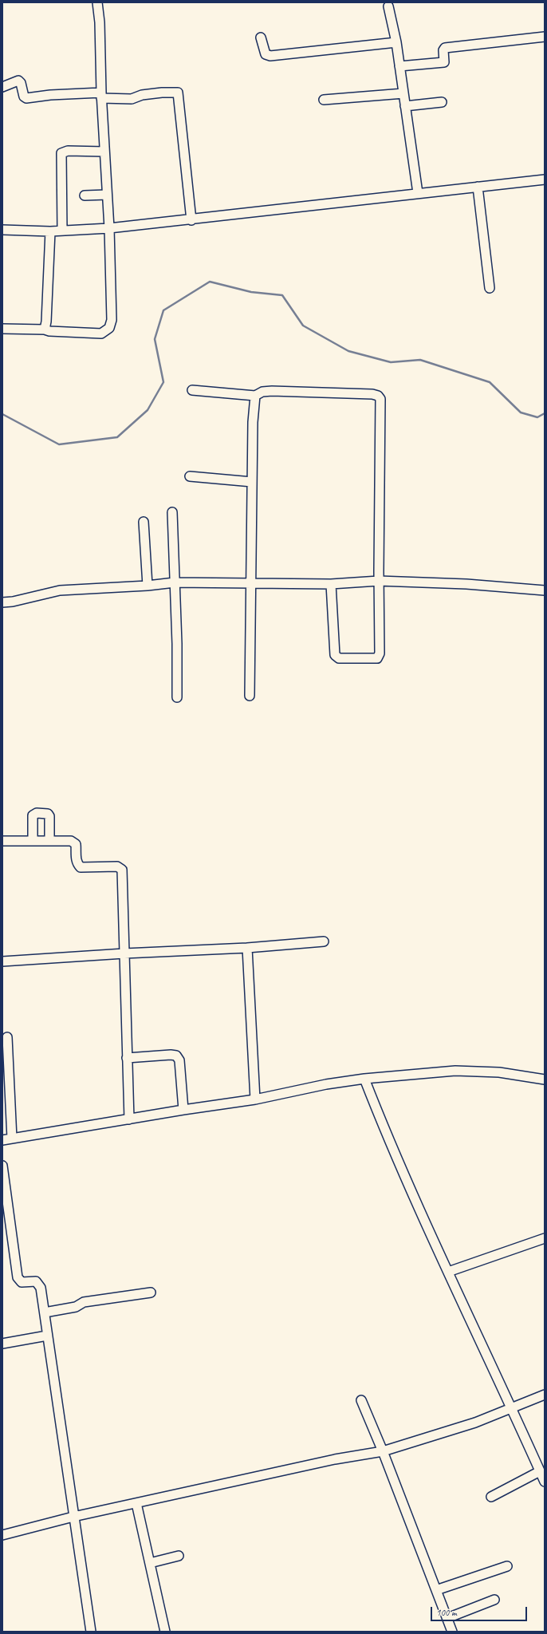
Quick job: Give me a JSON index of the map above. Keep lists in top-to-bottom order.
{
  "scale_bar": "100 m"
}
